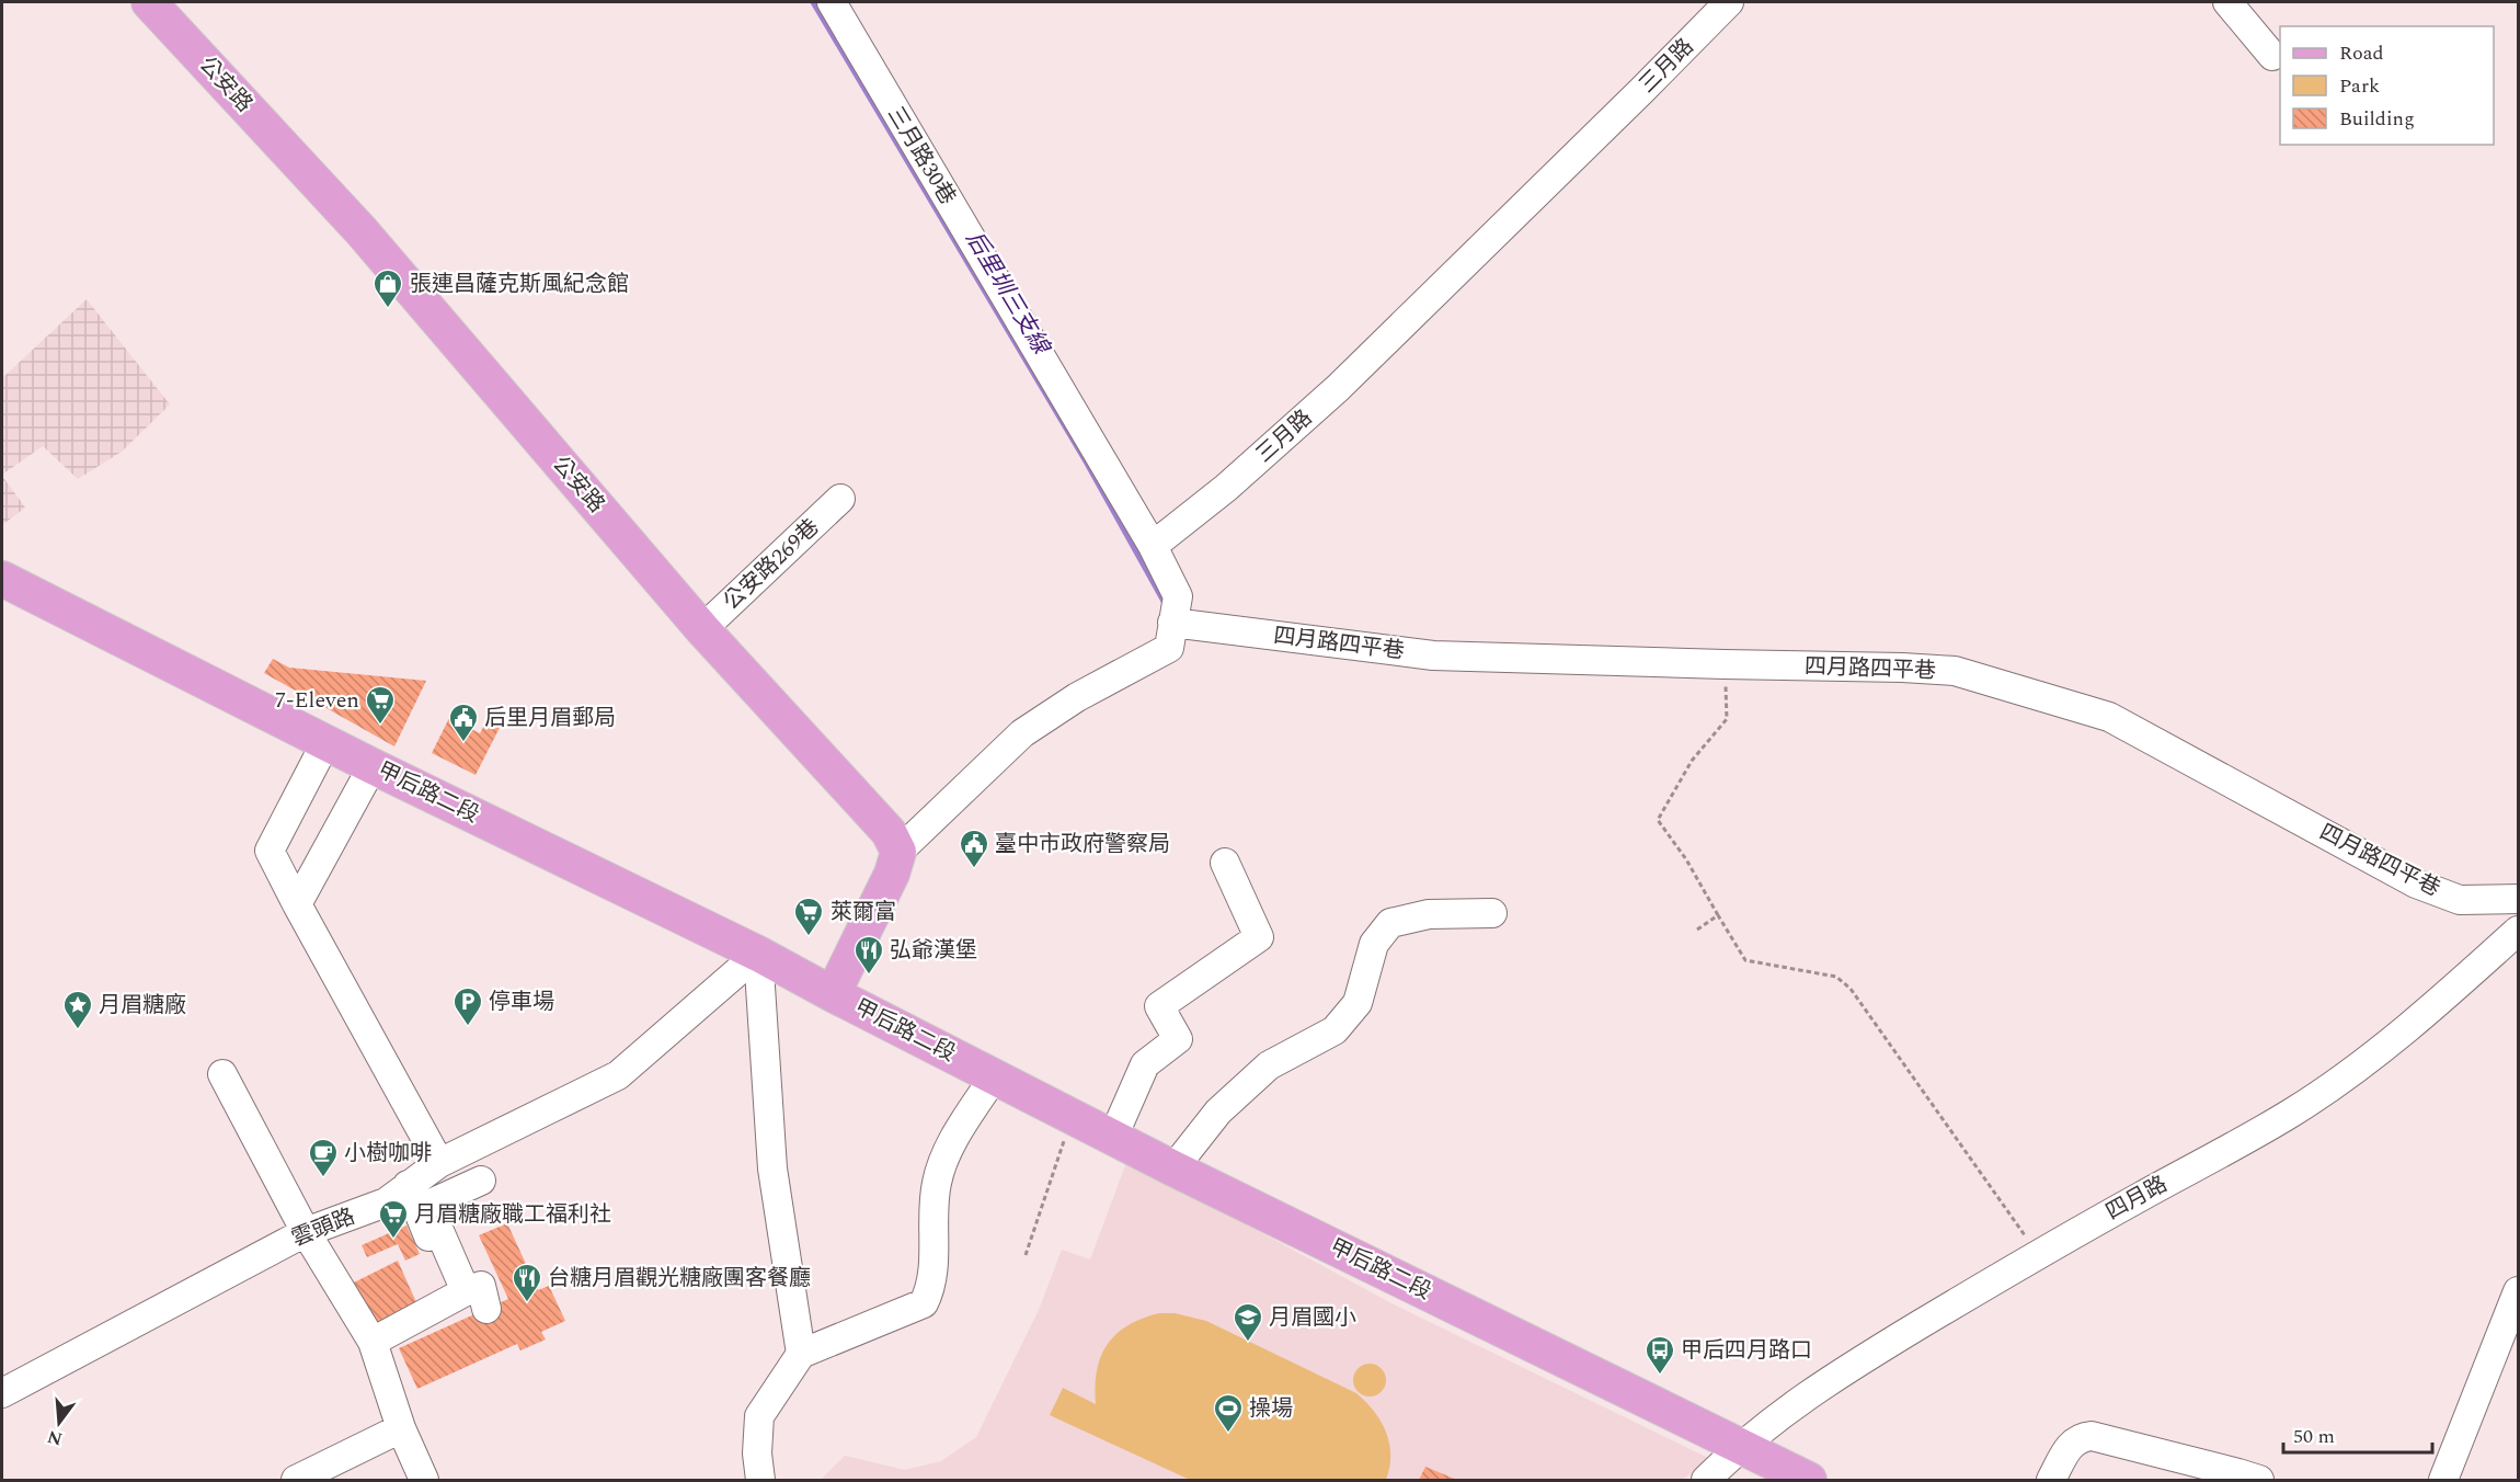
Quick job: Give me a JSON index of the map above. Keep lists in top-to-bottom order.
{
  "streets": {
    "main road": ["公安路", "甲后路二段"],
    "street": [
      "三月路",
      "三月路30巷",
      "公安路269巷",
      "四月路四平巷",
      "四月路",
      "雲頭路"
    ]
  },
  "crossings": [
    ["三月路", "三月路30巷"],
    ["公安路", "公安路269巷"],
    ["甲后路二段", "四月路"],
    ["甲后路二段", "雲頭路"]
  ],
  "water": ["后里圳三支線"],
  "places": {
    "shop": ["張連昌薩克斯風紀念館"],
    "supermarket": ["7-Eleven", "萊爾富", "月眉糖廠職工福利社"],
    "public building": ["后里月眉郵局", "臺中市政府警察局"],
    "restaurant": ["弘爺漢堡", "台糖月眉觀光糖廠團客餐廳"],
    "parking": ["停車場"],
    "place": ["月眉糖廠"],
    "cafe": ["小樹咖啡"],
    "school or university": ["月眉國小"],
    "bus stop": ["甲后四月路口"],
    "sports": ["操場"]
  },
  "legend": ["Road", "Park", "Building"],
  "scale_bar": "50 m",
  "north": "bottom"
}
